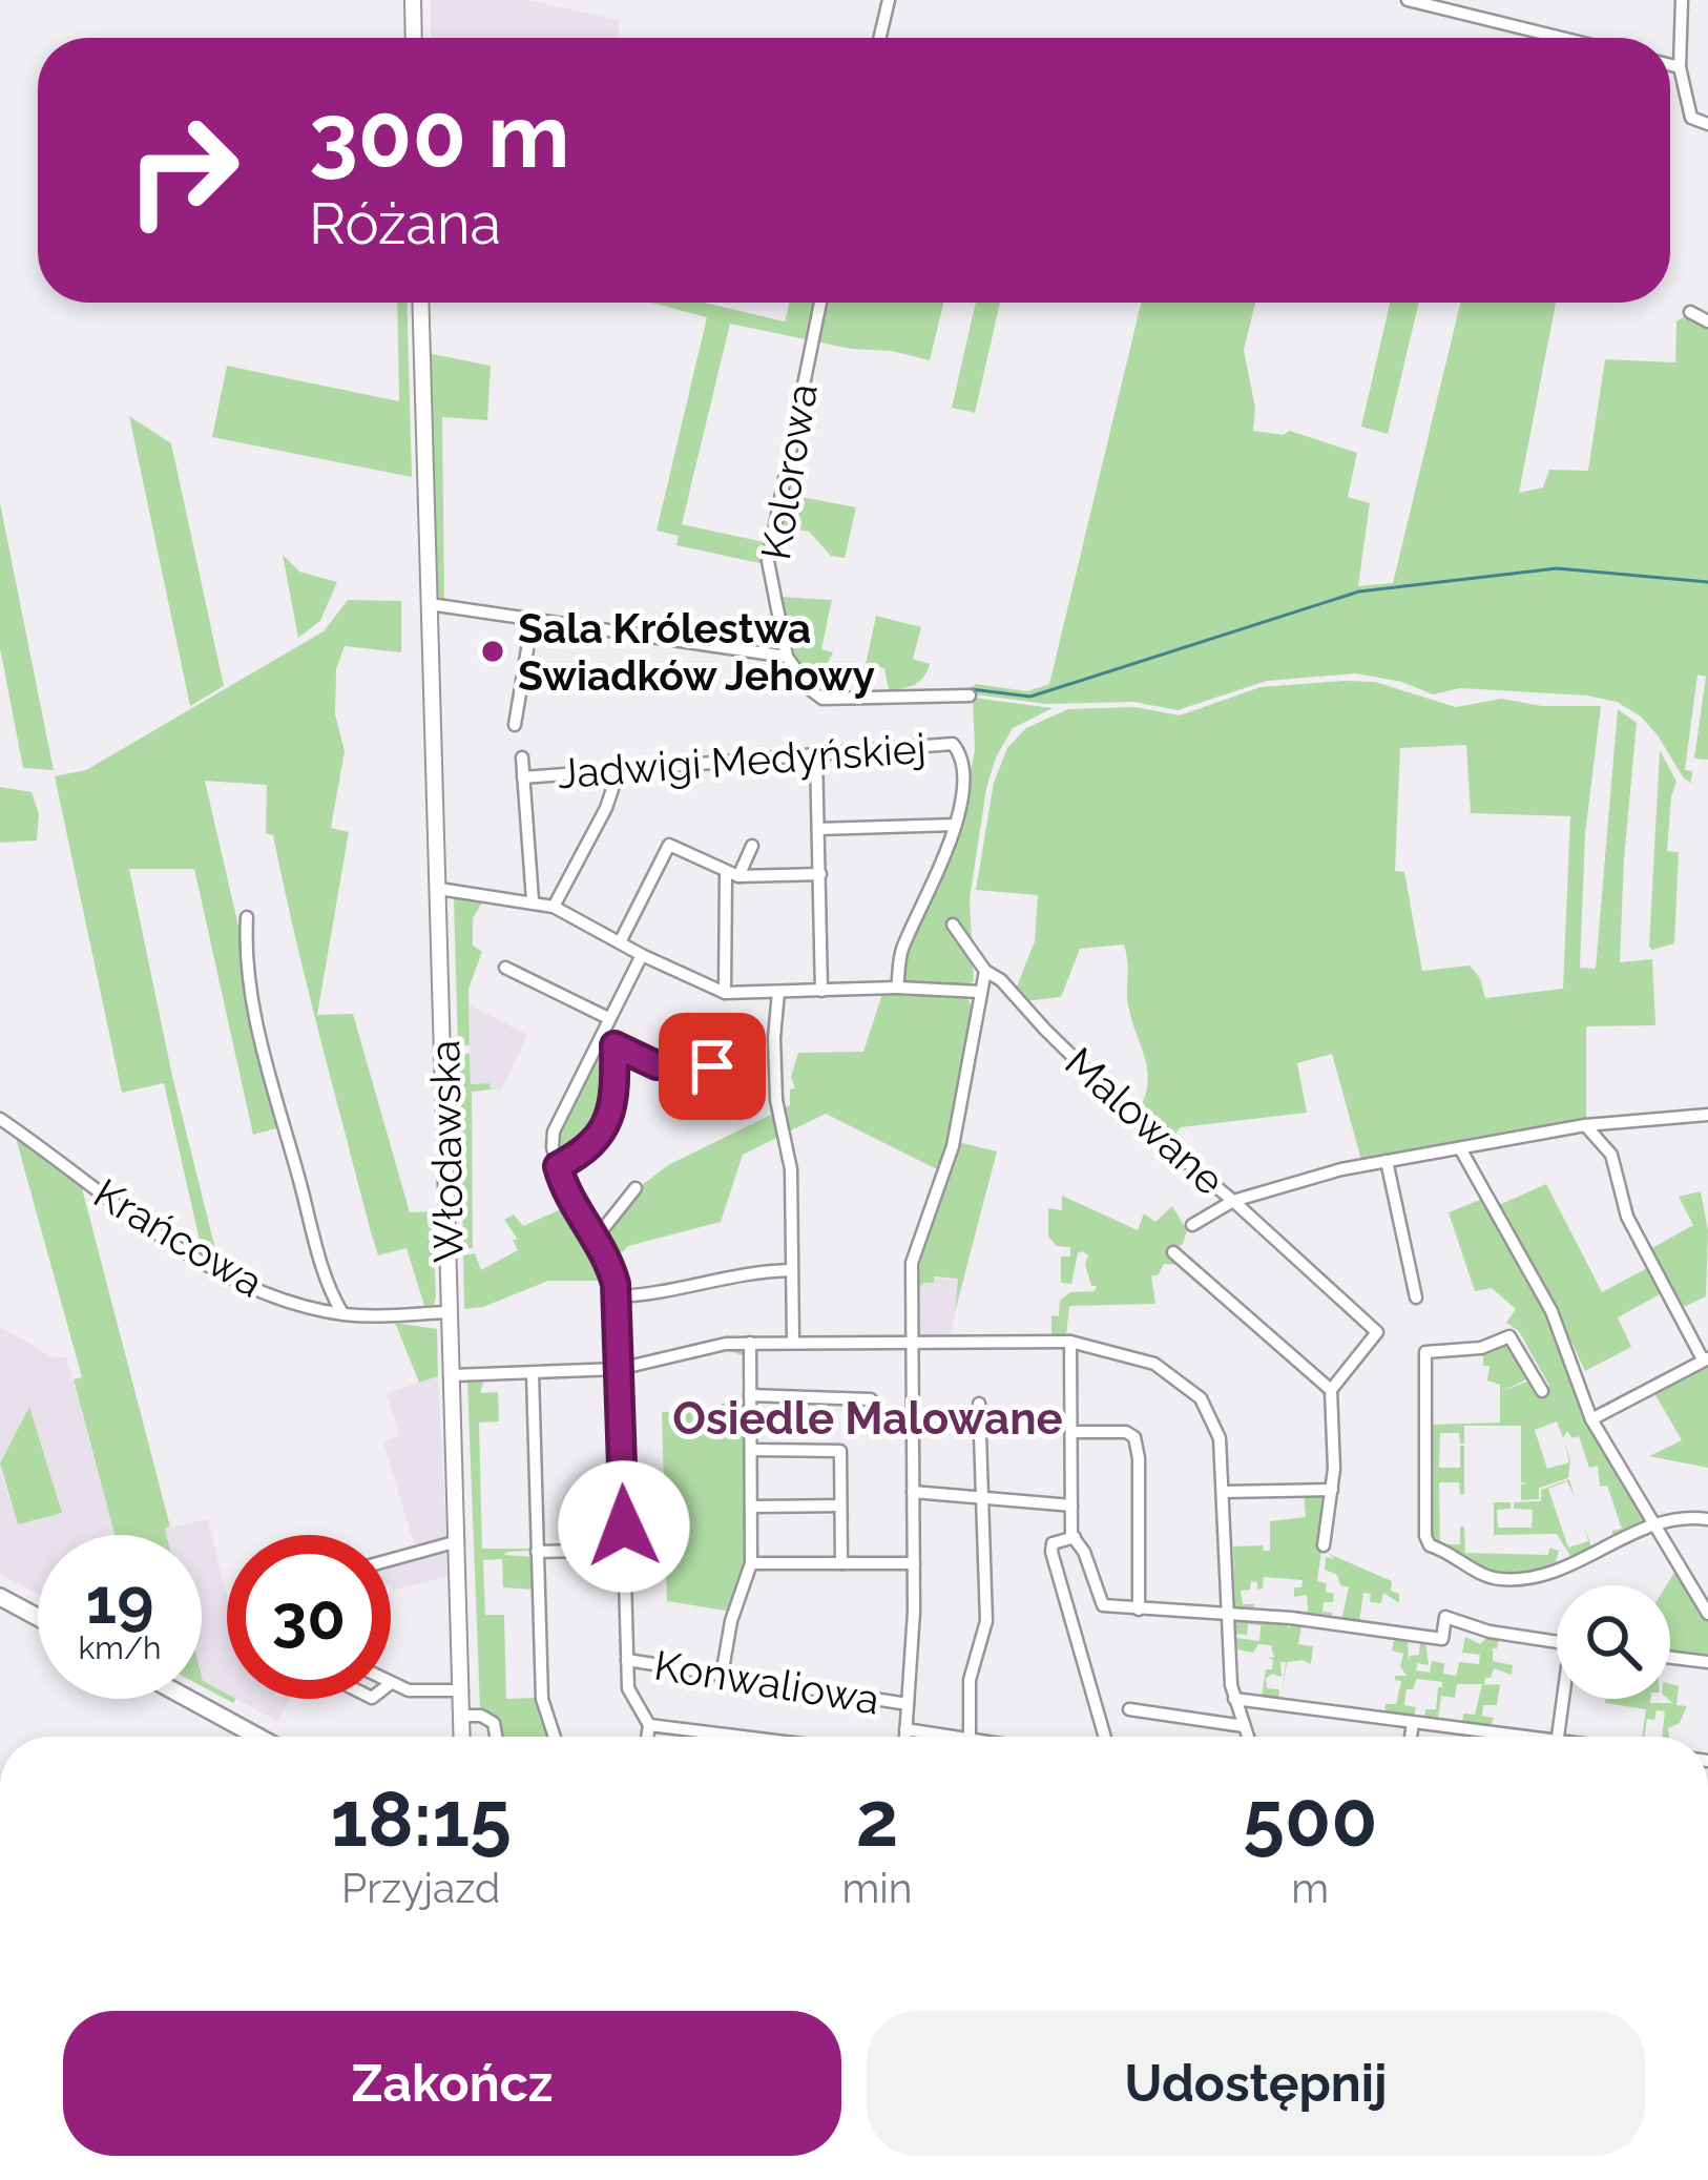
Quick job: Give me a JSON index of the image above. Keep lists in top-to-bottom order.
{
  "streets": {
    "main road": ["Włodawska"],
    "street": [
      "Kolorowa",
      "Jadwigi Medyńskiej",
      "Malowane",
      "Krańcowa",
      "Konwaliowa"
    ]
  },
  "crossings": [
    ["Włodawska", "Krańcowa"]
  ],
  "districts": ["Osiedle Malowane"],
  "places": ["Sala Królestwa Swiadków Jehowy"],
  "page": {
    "turn": ["300 m", "Różana"],
    "speed": "19 km/h",
    "limit": "30",
    "eta": [
      "18:15",
      "Przyjazd",
      "2",
      "min",
      "500",
      "m"
    ],
    "buttons": ["Zakończ", "Udostępnij"]
  }
}
